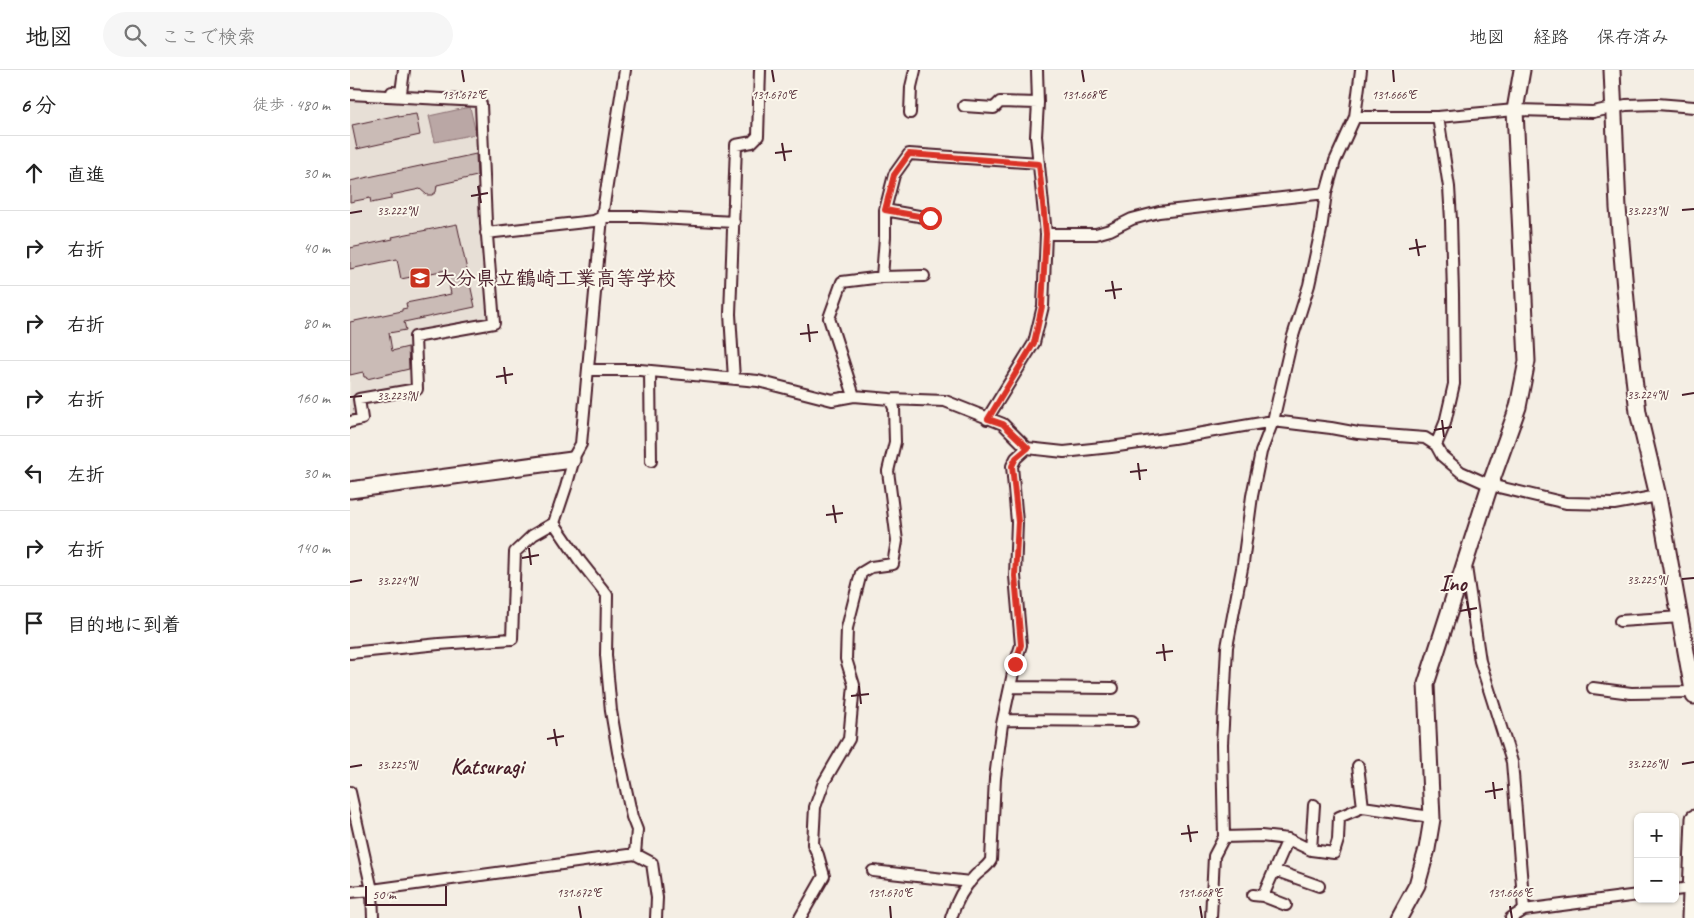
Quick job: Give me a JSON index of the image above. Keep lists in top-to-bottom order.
{
  "districts": ["Ino", "Katsuragi"],
  "places": {
    "school or university": ["大分県立鶴崎工業高等学校"]
  },
  "scale_bar": "50 m",
  "page": {
    "header": "地図",
    "search": "ここで検索",
    "nav": ["地図", "経路", "保存済み"],
    "heading": ["6 分", "徒歩 · 480 m"],
    "list": [
      ["直進", "30 m"],
      ["右折", "40 m"],
      ["右折", "80 m"],
      ["右折", "160 m"],
      ["左折", "30 m"],
      ["右折", "140 m"],
      "目的地に到着"
    ],
    "map_buttons": ["+", "−"],
    "scale": "50 m"
  },
  "coordinates": [
    "131.672°E",
    "131.670°E",
    "131.668°E",
    "131.666°E",
    "33.223°N",
    "33.222°N",
    "33.224°N",
    "33.225°N",
    "33.226°N"
  ]
}
